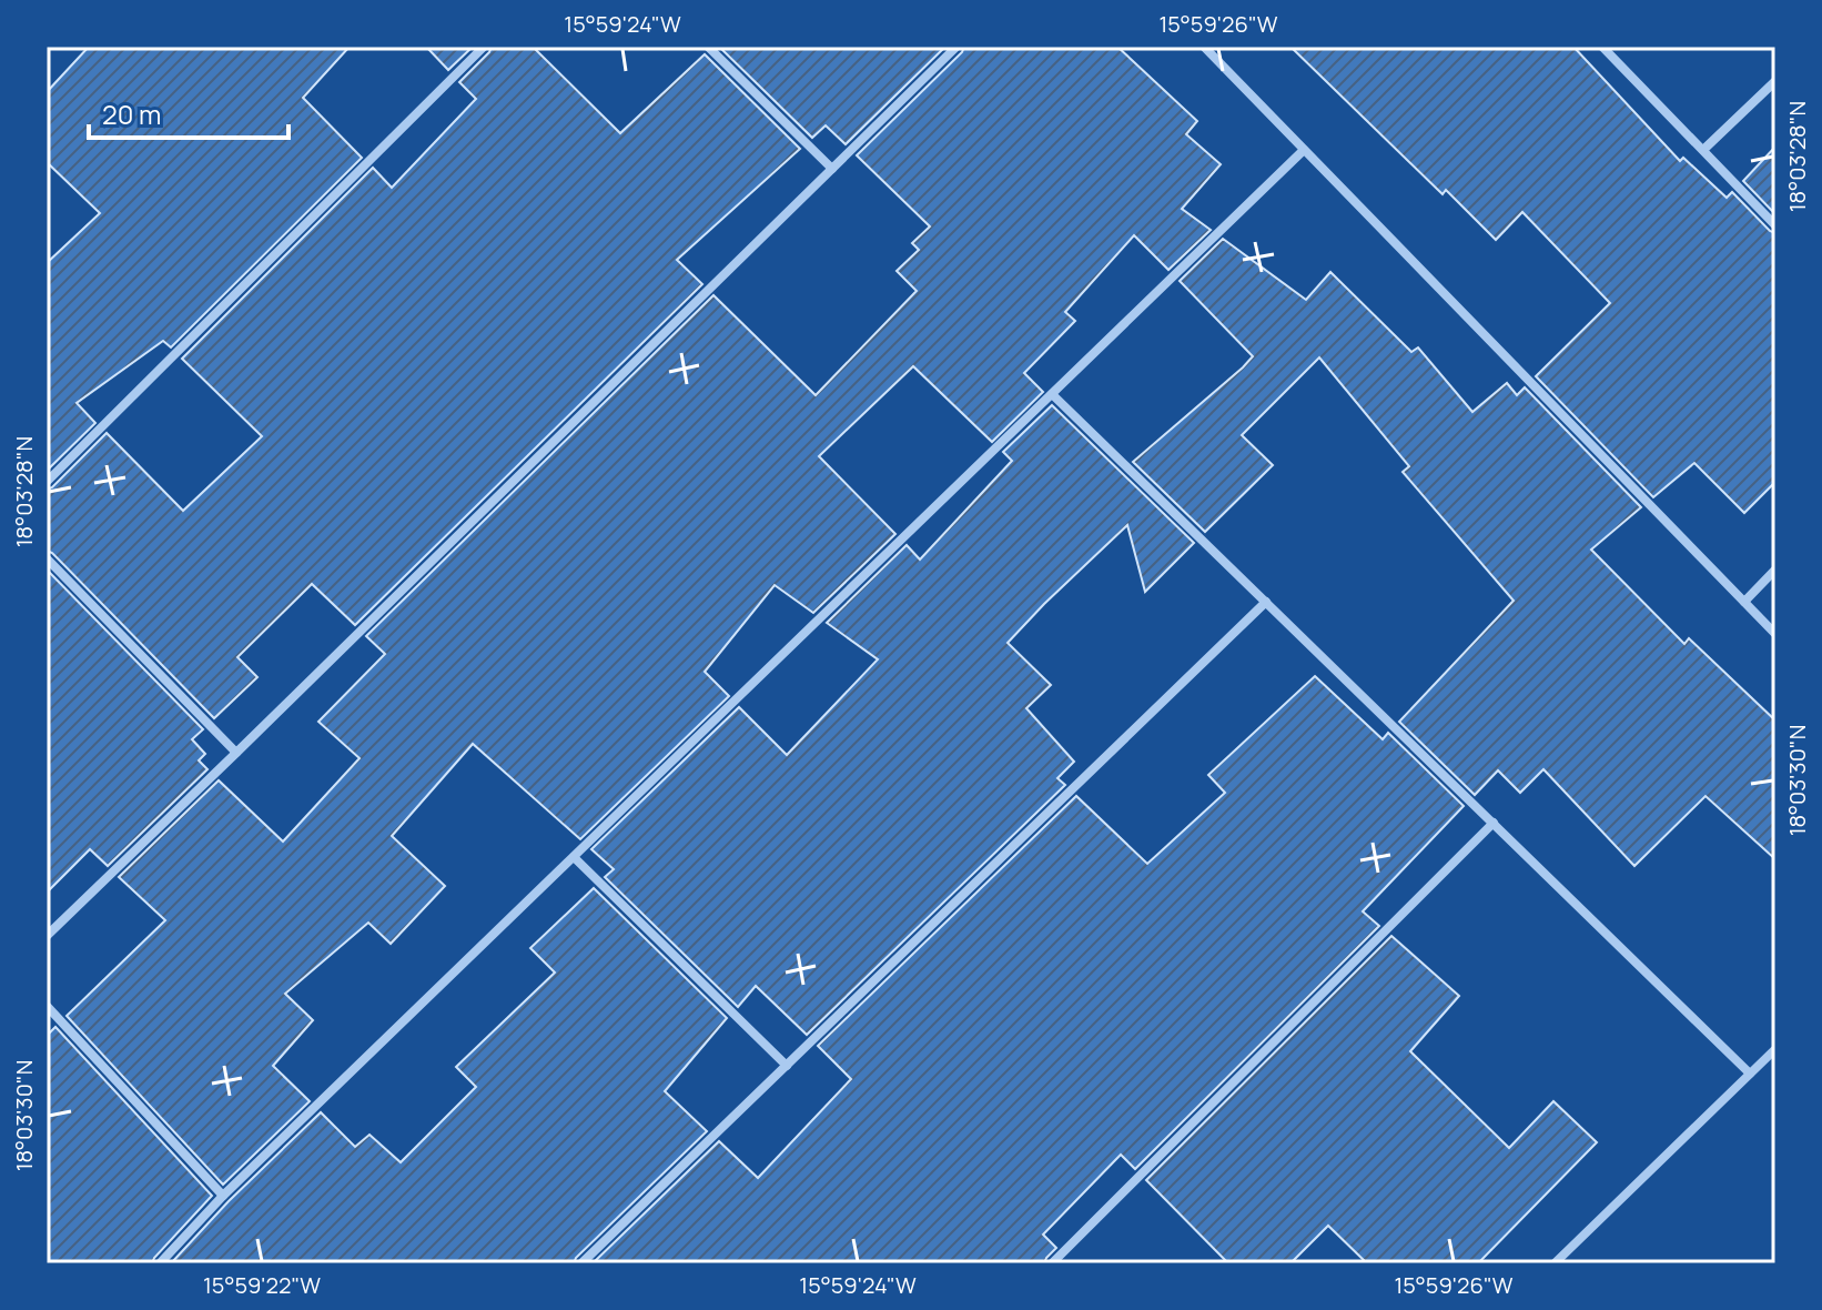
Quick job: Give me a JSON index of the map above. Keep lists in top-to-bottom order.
{
  "scale_bar": "20 m",
  "coordinates": [
    "15°59'24\"W",
    "15°59'26\"W",
    "18°03'28\"N",
    "18°03'30\"N",
    "15°59'22\"W"
  ]
}
